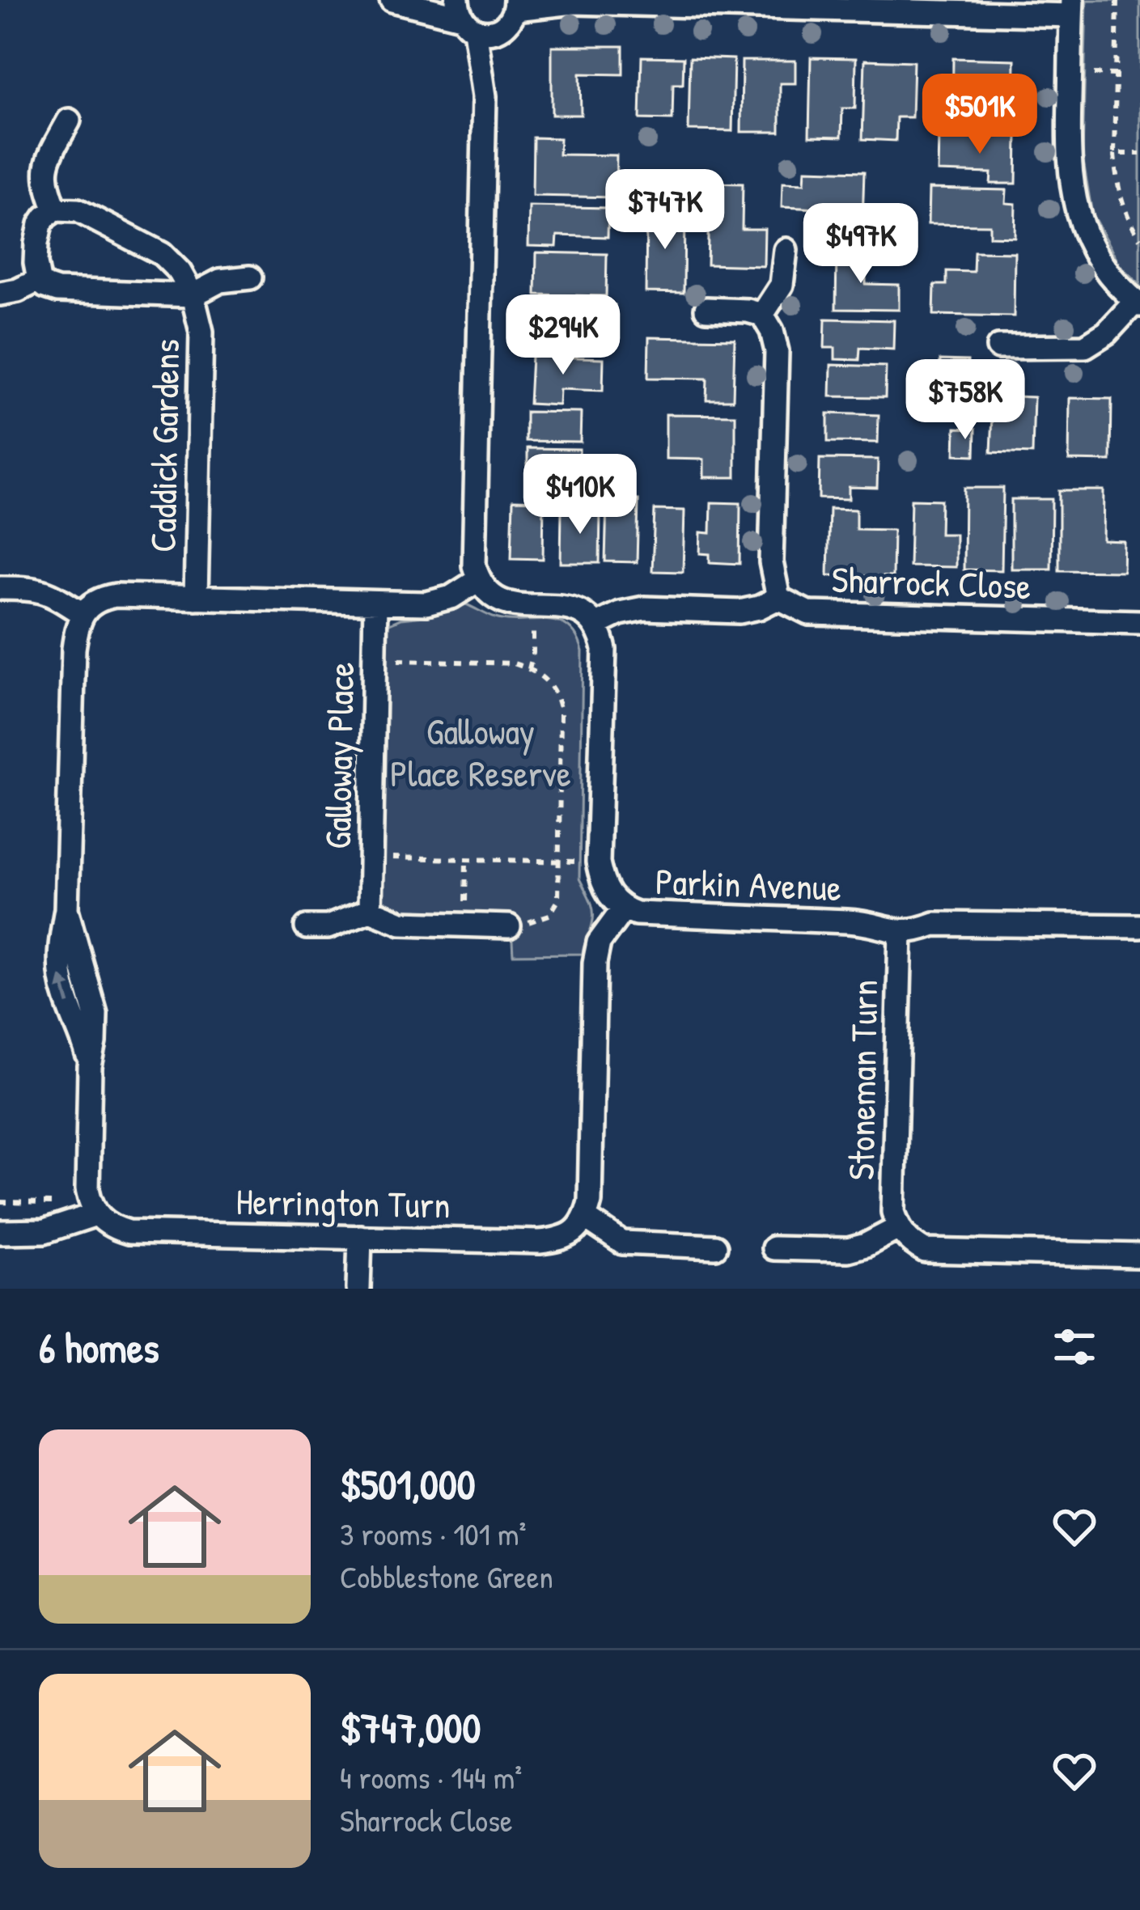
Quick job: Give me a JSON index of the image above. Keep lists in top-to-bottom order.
{
  "streets": {
    "street": [
      "Caddick Gardens",
      "Sharrock Close",
      "Galloway Place",
      "Parkin Avenue",
      "Stoneman Turn",
      "Herrington Turn"
    ]
  },
  "crossings": [
    ["Parkin Avenue", "Stoneman Turn"]
  ],
  "parks": ["Galloway Place Reserve"],
  "page": {
    "price": [
      "$501K",
      "$747K",
      "$497K",
      "$294K",
      "$758K",
      "$410K"
    ],
    "heading": "6 homes",
    "list": [
      {
        "name": "$501,000",
        "note": "3 rooms · 101 m² · Cobblestone Green"
      },
      {
        "name": "$747,000",
        "note": "4 rooms · 144 m² · Sharrock Close"
      }
    ]
  }
}
